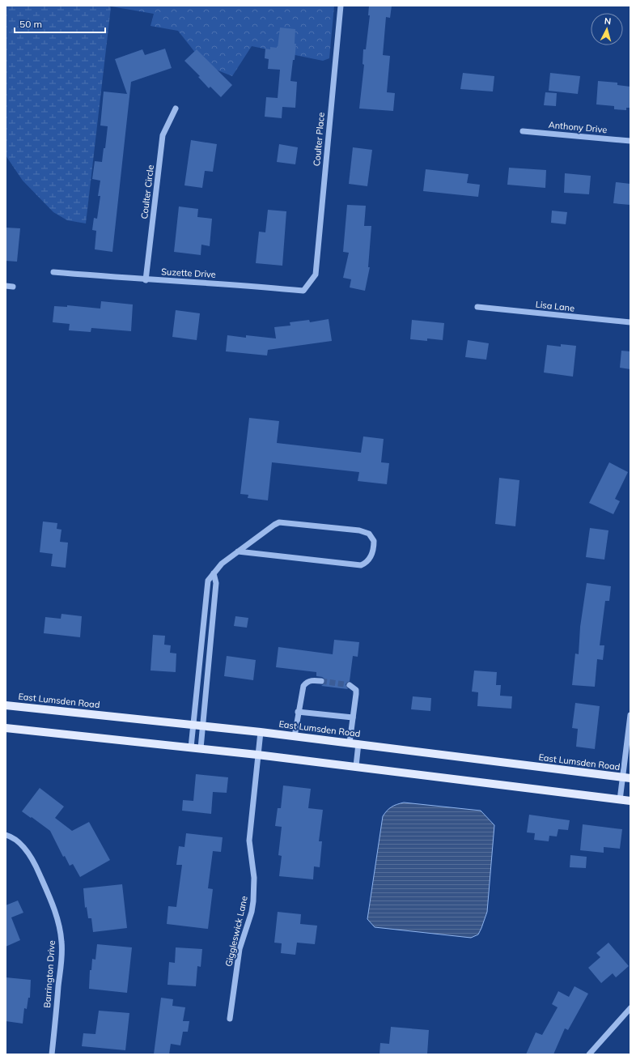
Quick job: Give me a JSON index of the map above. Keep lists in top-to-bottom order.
{
  "streets": {
    "main road": ["East Lumsden Road"],
    "street": [
      "Anthony Drive",
      "Coulter Place",
      "Coulter Circle",
      "Suzette Drive",
      "Lisa Lane",
      "Giggleswick Lane",
      "Barrington Drive"
    ]
  },
  "crossings": [
    ["Coulter Place", "Suzette Drive"],
    ["Coulter Circle", "Suzette Drive"],
    ["East Lumsden Road", "Giggleswick Lane"]
  ],
  "scale_bar": "50 m",
  "north": "top"
}
